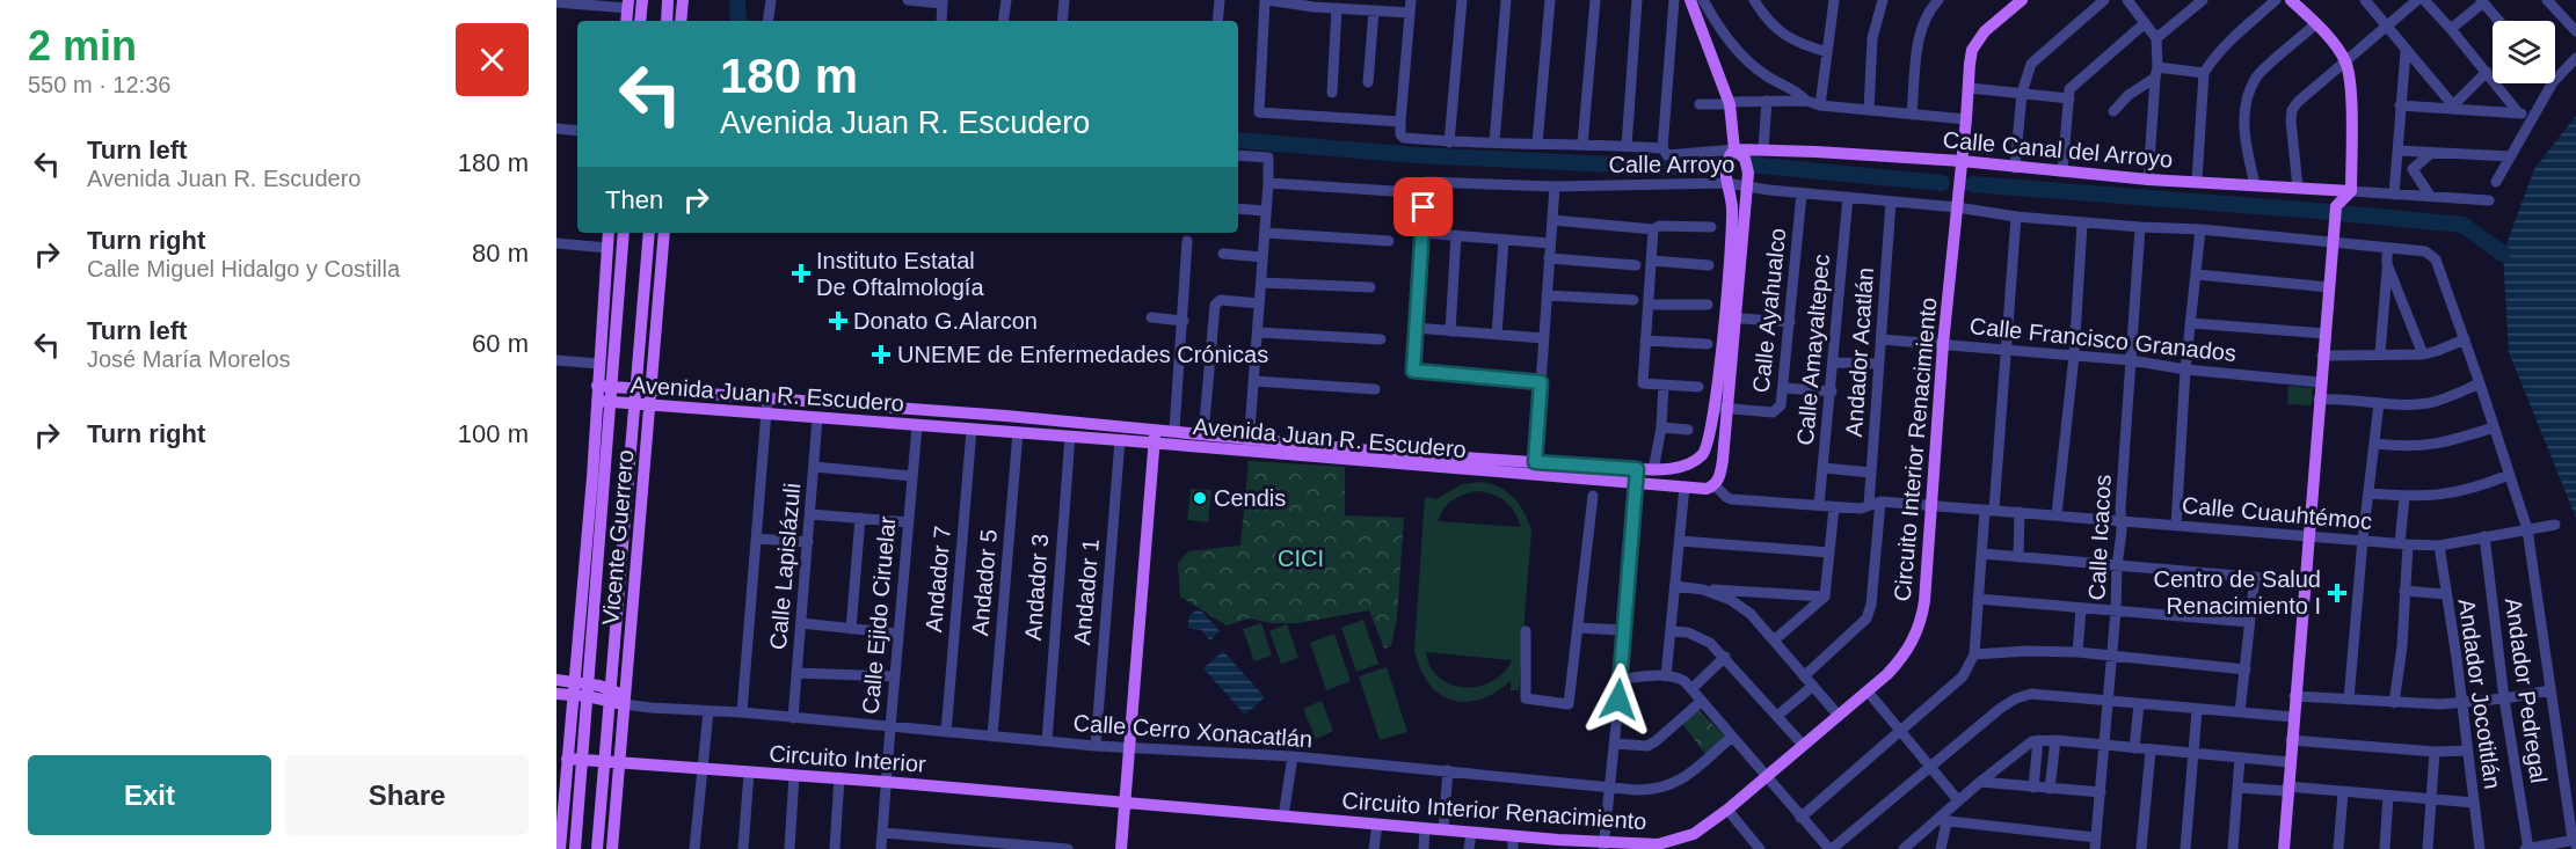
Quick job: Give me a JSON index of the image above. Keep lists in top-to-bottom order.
{
  "streets": {
    "main road": [
      "Calle Canal del Arroyo",
      "Avenida Juan R. Escudero",
      "Circuito Interior Renacimiento",
      "Vicente Guerrero",
      "Calle Cerro Xonacatlán",
      "Circuito Interior"
    ],
    "street": [
      "Calle Arroyo",
      "Calle Ayahualco",
      "Calle Francisco Granados",
      "Calle Amayaltepec",
      "Andador Acatlán",
      "Calle Cuauhtémoc",
      "Calle Icacos",
      "Calle Lapislázuli",
      "Andador 7",
      "Andador 5",
      "Andador 3",
      "Andador 1",
      "Calle Ejido Ciruelar",
      "Andador Pedregal",
      "Andador Jocotitlán"
    ]
  },
  "crossings": [
    ["Calle Canal del Arroyo", "Circuito Interior Renacimiento"],
    ["Calle Arroyo", "Calle Ayahualco"],
    ["Calle Arroyo", "Calle Amayaltepec"],
    ["Calle Arroyo", "Andador Acatlán"],
    ["Calle Arroyo", "Circuito Interior Renacimiento"],
    ["Calle Francisco Granados", "Andador Acatlán"],
    ["Calle Francisco Granados", "Circuito Interior Renacimiento"],
    ["Calle Francisco Granados", "Calle Icacos"],
    ["Avenida Juan R. Escudero", "Vicente Guerrero"],
    ["Avenida Juan R. Escudero", "Calle Lapislázuli"],
    ["Avenida Juan R. Escudero", "Andador 7"],
    ["Avenida Juan R. Escudero", "Andador 5"],
    ["Avenida Juan R. Escudero", "Andador 3"],
    ["Avenida Juan R. Escudero", "Andador 1"],
    ["Avenida Juan R. Escudero", "Calle Ejido Ciruelar"],
    ["Circuito Interior Renacimiento", "Calle Cuauhtémoc"],
    ["Circuito Interior Renacimiento", "Circuito Interior"],
    ["Calle Cuauhtémoc", "Calle Icacos"],
    ["Calle Cuauhtémoc", "Andador Pedregal"],
    ["Calle Cuauhtémoc", "Andador Jocotitlán"],
    ["Vicente Guerrero", "Calle Cerro Xonacatlán"],
    ["Vicente Guerrero", "Circuito Interior"],
    ["Calle Lapislázuli", "Calle Cerro Xonacatlán"],
    ["Andador 7", "Calle Cerro Xonacatlán"],
    ["Andador 5", "Calle Cerro Xonacatlán"],
    ["Andador 3", "Calle Cerro Xonacatlán"],
    ["Andador 1", "Calle Cerro Xonacatlán"],
    ["Calle Ejido Ciruelar", "Calle Cerro Xonacatlán"],
    ["Calle Ejido Ciruelar", "Circuito Interior"]
  ],
  "parks": ["CICI"],
  "places": {
    "health": [
      "Instituto Estatal De Oftalmología",
      "Donato G.Alarcon",
      "UNEME de Enfermedades Crónicas",
      "Centro de Salud Renacimiento I"
    ],
    "other": ["Cendis"]
  },
  "page": {
    "heading": ["2 min", "550 m · 12:36"],
    "turn": ["180 m", "Avenida Juan R. Escudero"],
    "list": [
      {
        "name": "Turn left",
        "note": "Avenida Juan R. Escudero",
        "value": "180 m"
      },
      {
        "name": "Turn right",
        "note": "Calle Miguel Hidalgo y Costilla",
        "value": "80 m"
      },
      {
        "name": "Turn left",
        "note": "José María Morelos",
        "value": "60 m"
      },
      {
        "name": "Turn right",
        "value": "100 m"
      }
    ],
    "then": "Then",
    "buttons": ["Exit", "Share"]
  }
}
